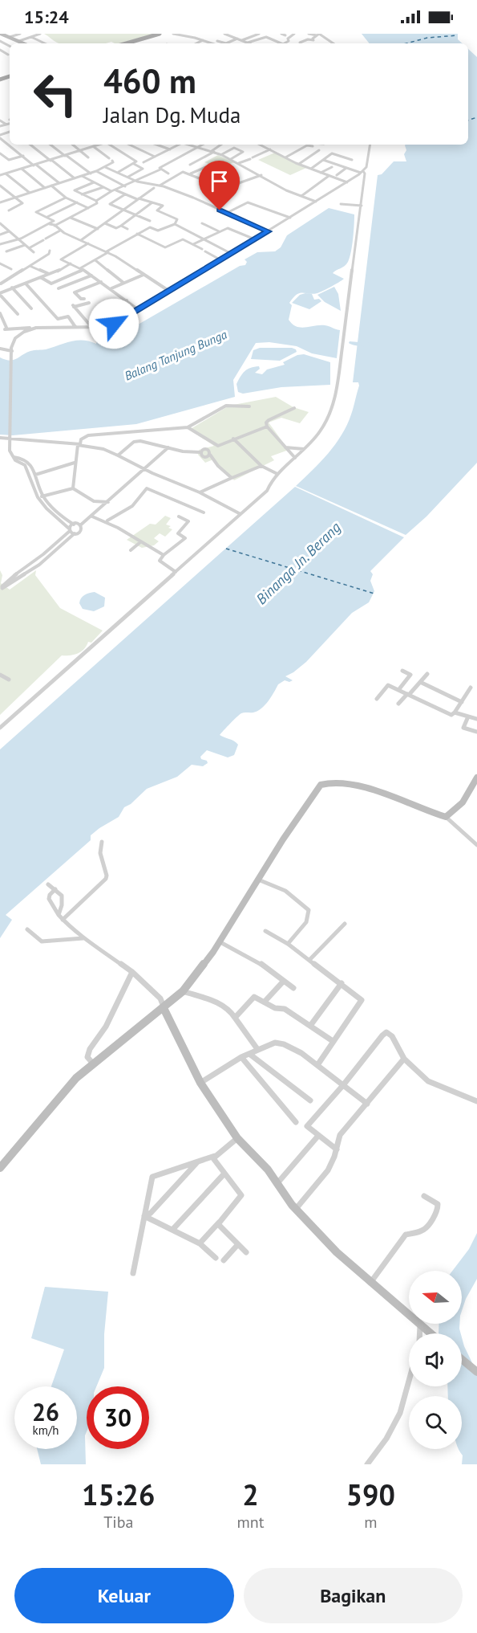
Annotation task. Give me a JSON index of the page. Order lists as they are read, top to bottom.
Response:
{
  "water": ["Balang Tanjung Bunga", "Binanga Jn. Berang"],
  "north": "left",
  "page": {
    "status": "15:24",
    "turn": ["460 m", "Jalan Dg. Muda"],
    "speed": "26 km/h",
    "limit": "30",
    "eta": [
      "15:26",
      "Tiba",
      "2",
      "mnt",
      "590",
      "m"
    ],
    "buttons": ["Keluar", "Bagikan"]
  }
}
